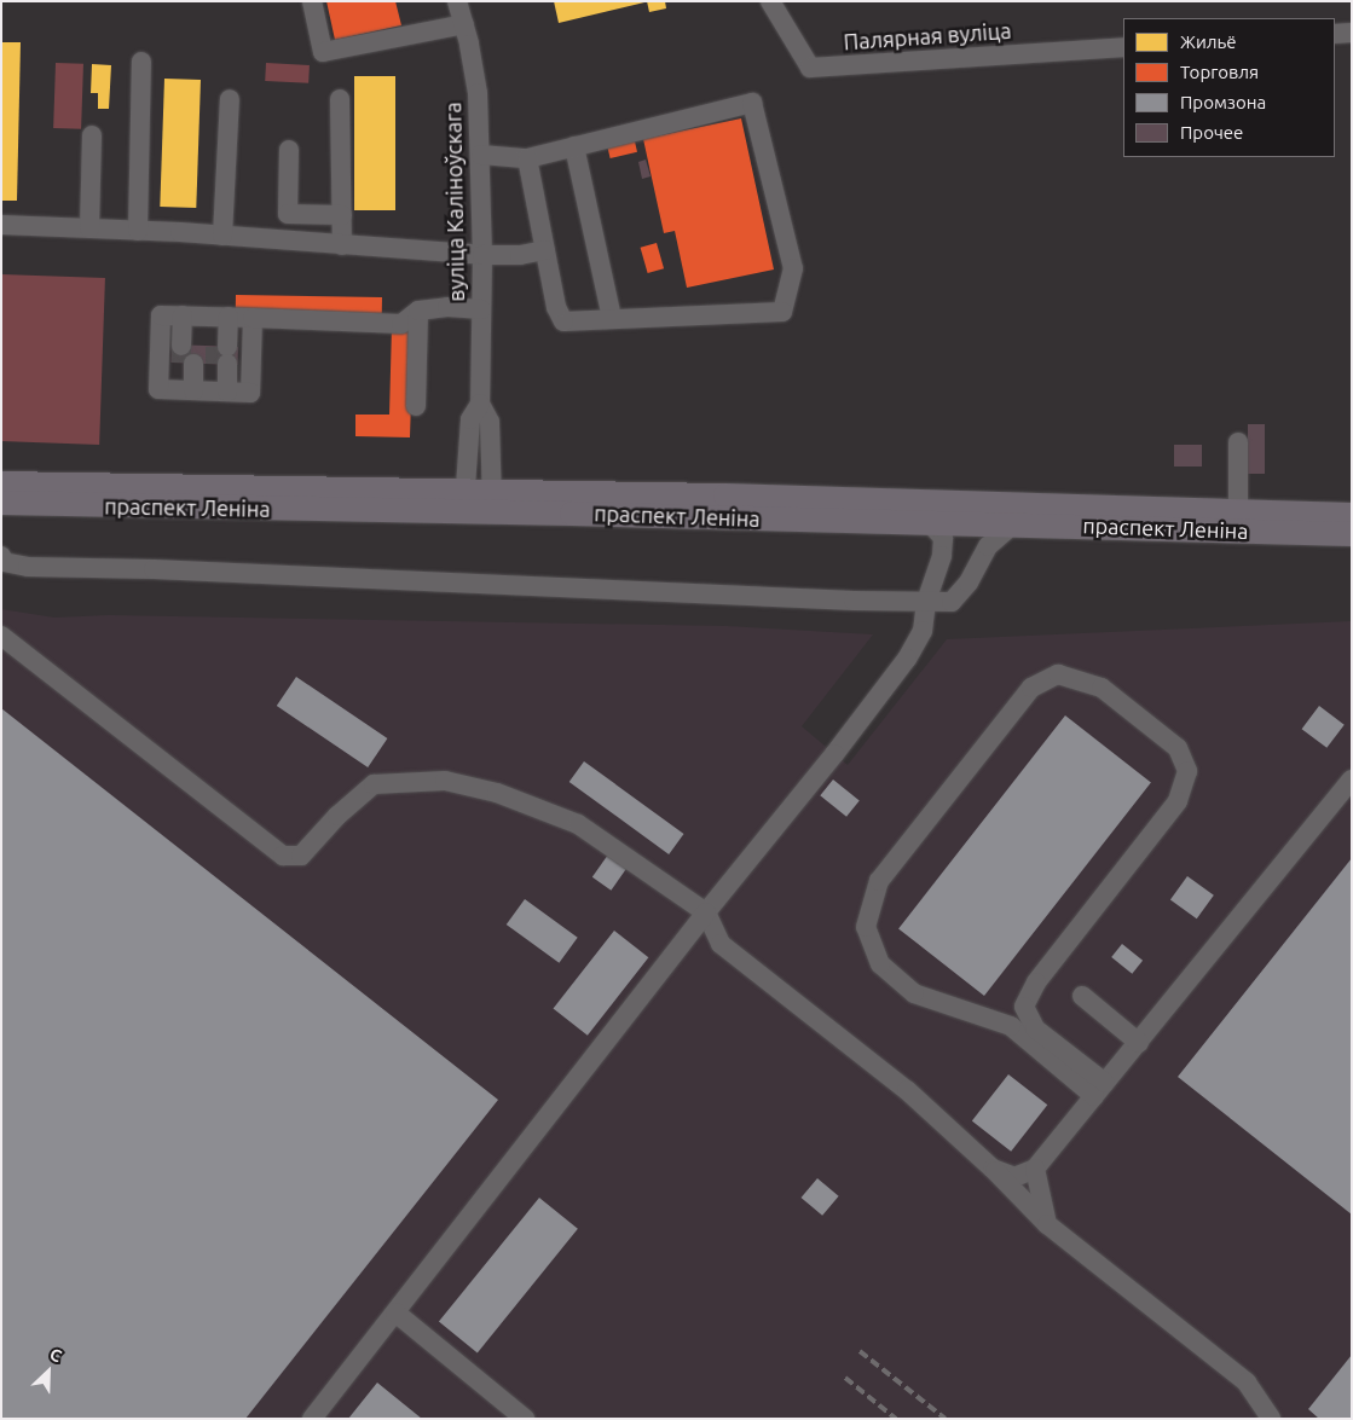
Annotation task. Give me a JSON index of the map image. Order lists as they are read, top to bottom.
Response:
{
  "streets": {
    "main road": ["праспект Леніна"],
    "street": ["Палярная вуліца", "вуліца Каліноўскага"]
  },
  "crossings": [
    ["вуліца Каліноўскага", "праспект Леніна"]
  ],
  "legend": [
    "Жильё",
    "Торговля",
    "Промзона",
    "Прочее"
  ],
  "north": "top right"
}
